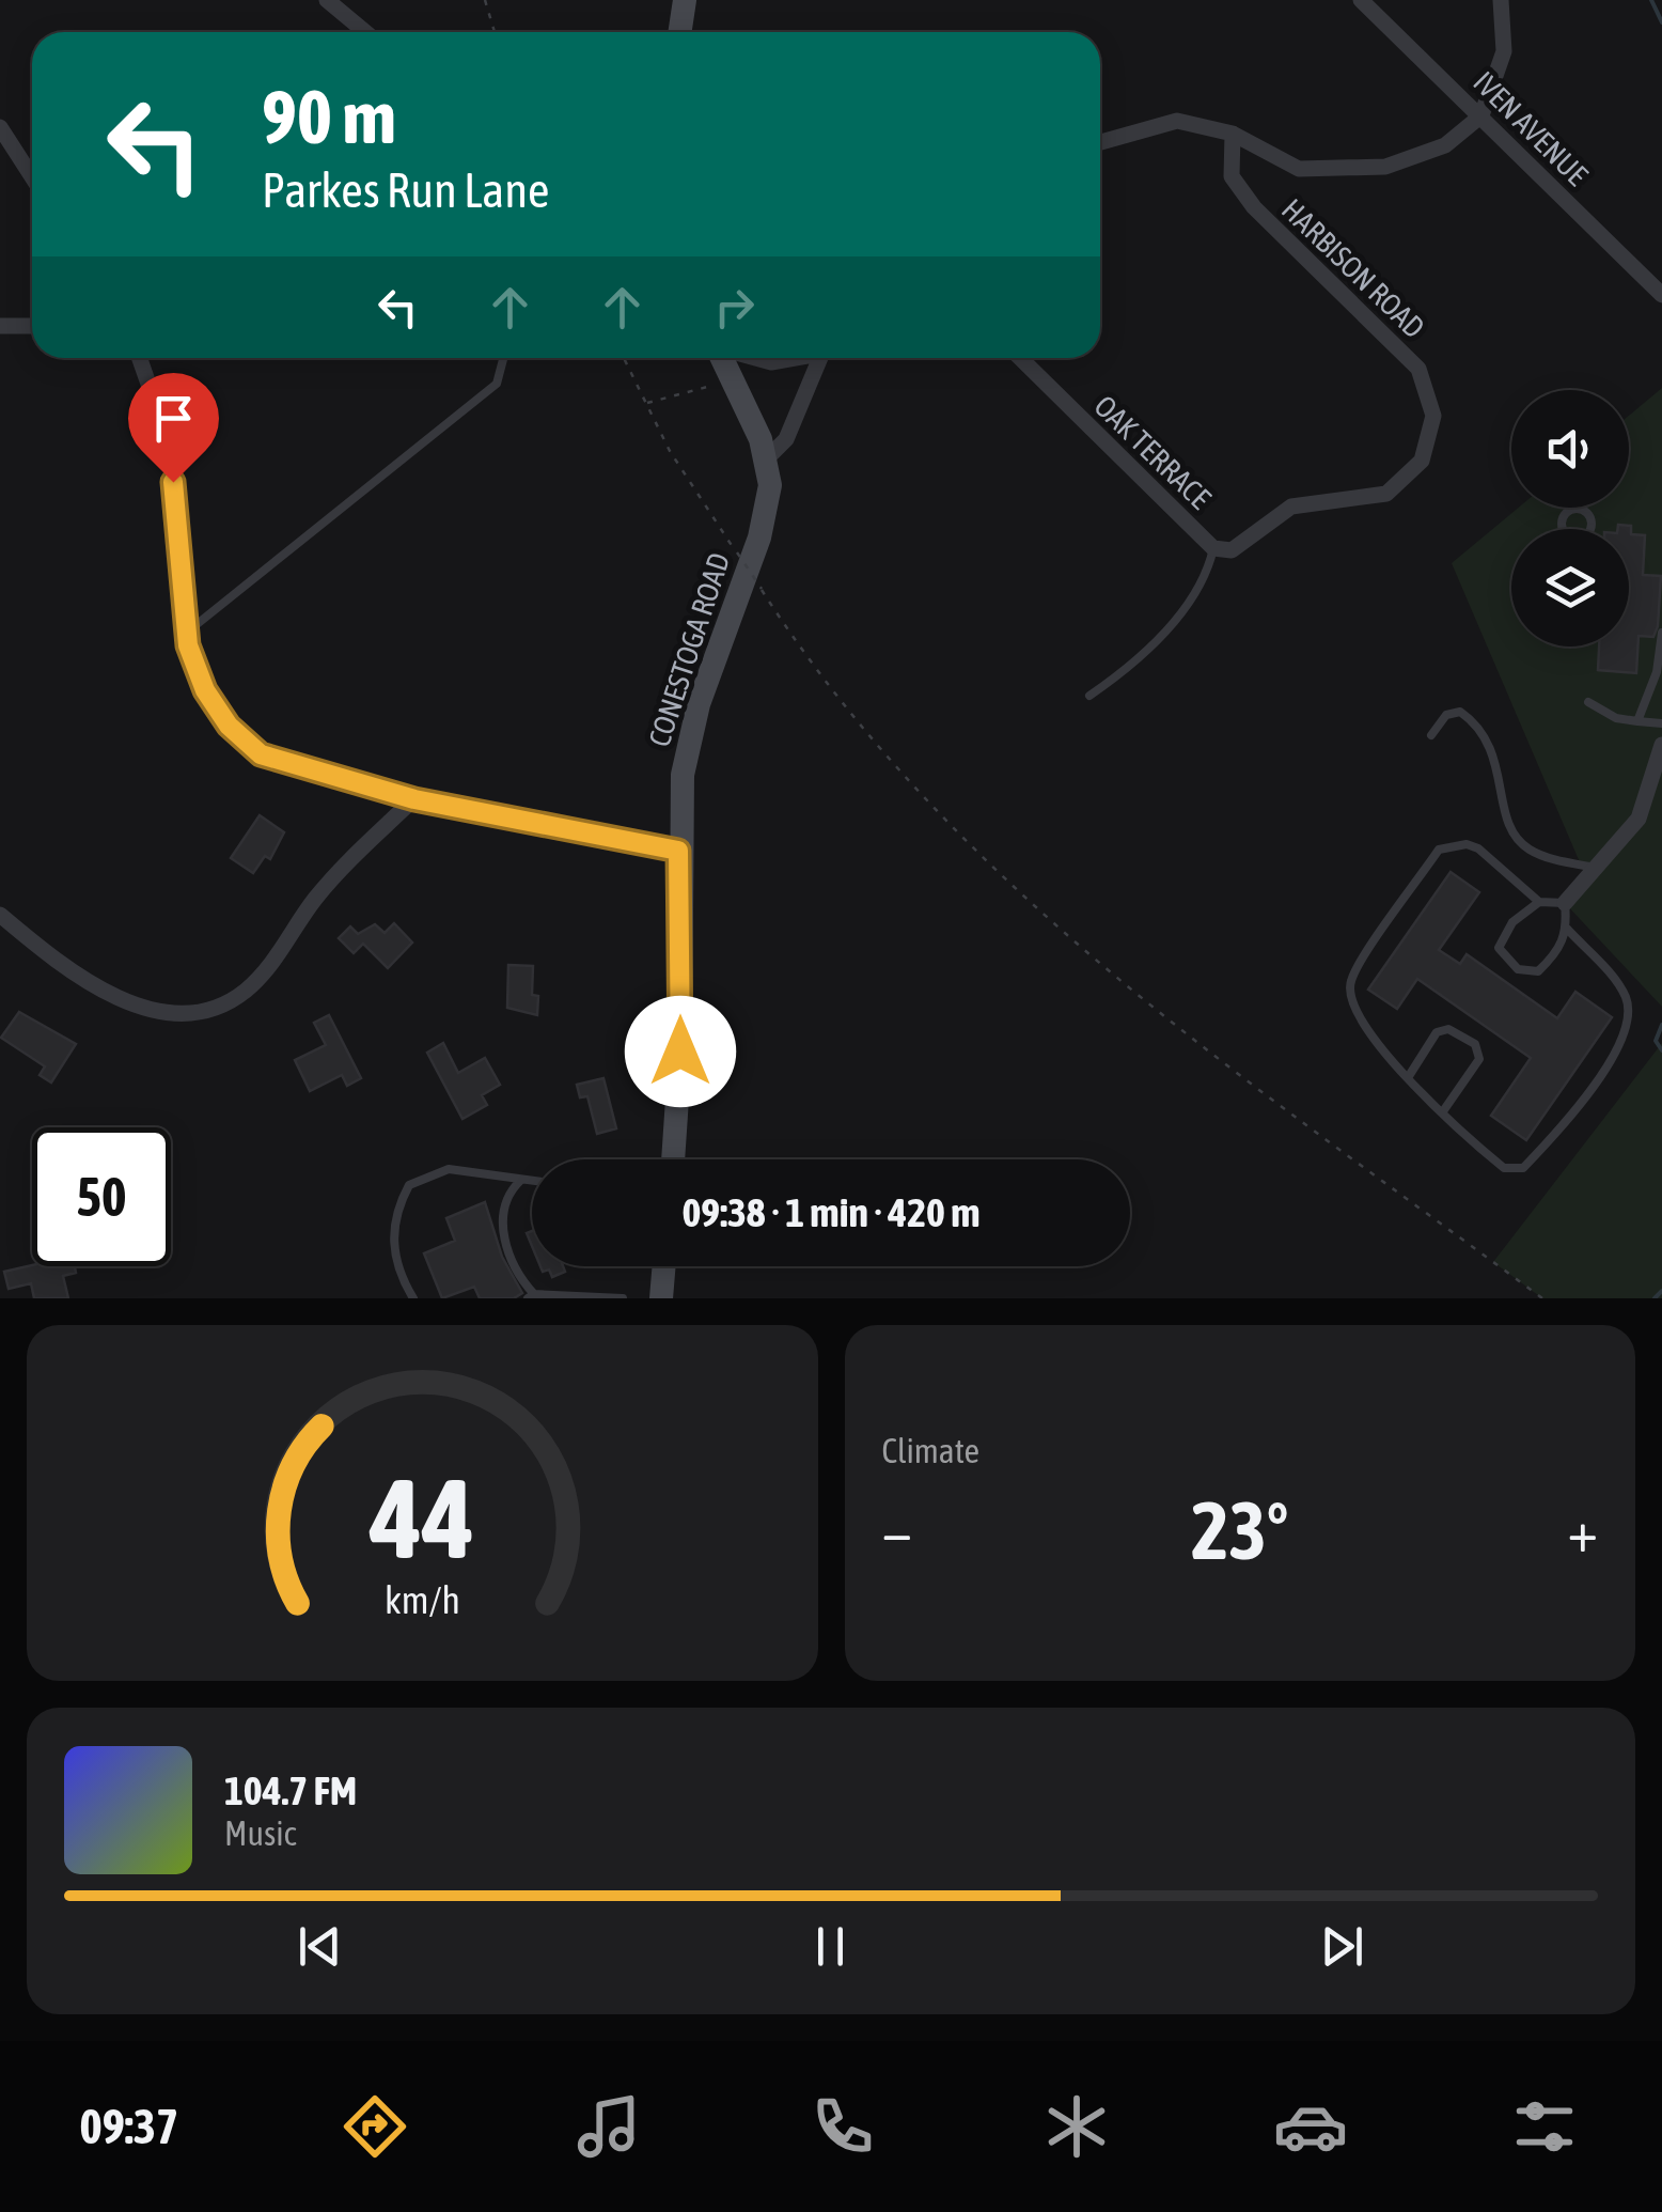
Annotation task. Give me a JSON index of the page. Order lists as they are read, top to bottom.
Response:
{
  "streets": {
    "main road": ["CONESTOGA ROAD"],
    "street": ["IVEN AVENUE", "HARBISON ROAD", "OAK TERRACE"]
  },
  "crossings": [
    ["HARBISON ROAD", "OAK TERRACE"]
  ],
  "page": {
    "turn": ["90 m", "Parkes Run Lane"],
    "limit": "50",
    "trip": "09:38 · 1 min · 420 m",
    "tile": "Climate",
    "heat": ["−", "23°", "+"],
    "song": ["104.7 FM", "Music"],
    "tabs": "09:37",
    "gauge": ["44", "km/h"]
  }
}
